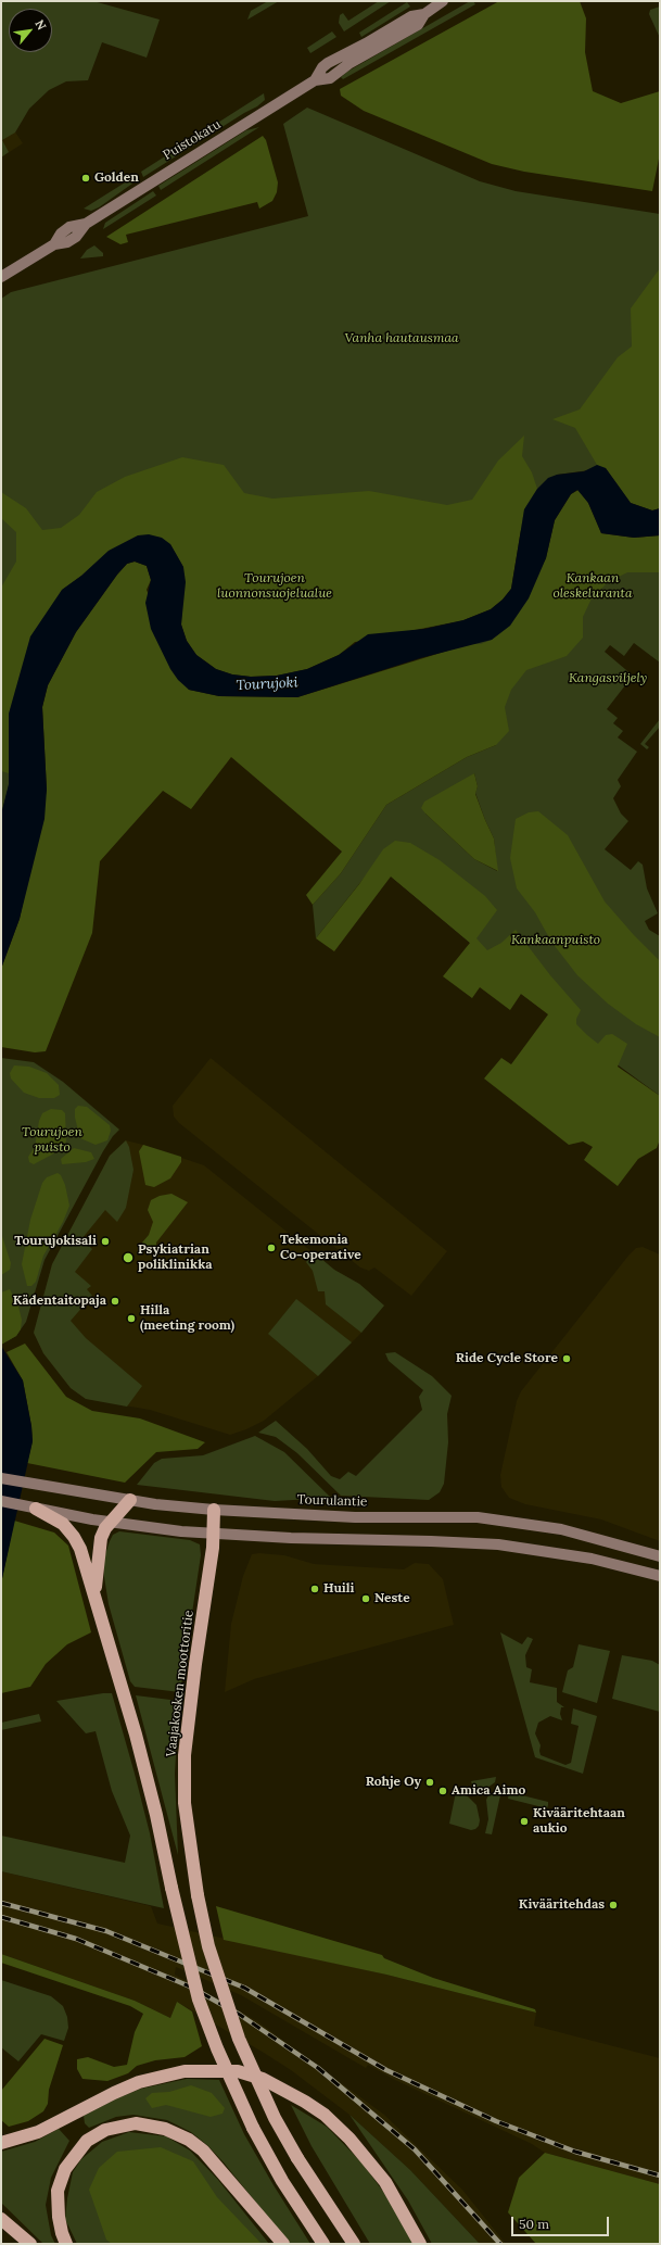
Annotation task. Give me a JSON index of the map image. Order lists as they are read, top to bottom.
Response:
{
  "streets": {
    "highway": ["Vaajakosken moottoritie"],
    "main road": ["Puistokatu", "Tourulantie"]
  },
  "crossings": [
    ["Tourulantie", "Vaajakosken moottoritie"]
  ],
  "water": ["Tourujoki"],
  "parks": [
    "Vanha hautausmaa",
    "Tourujoen luonnonsuojelualue",
    "Kankaan oleskeluranta",
    "Kangasviljely",
    "Kankaanpuisto",
    "Tourujoen puisto"
  ],
  "places": [
    "Golden",
    "Tourujokisali",
    "Tekemonia Co-operative",
    "Psykiatrian poliklinikka",
    "Kädentaitopaja",
    "Hilla (meeting room)",
    "Ride Cycle Store",
    "Huili",
    "Neste",
    "Rohje Oy",
    "Amica Aimo",
    "Kivääritehtaan aukio",
    "Kivääritehdas"
  ],
  "scale_bar": "50 m",
  "north": "top right"
}
